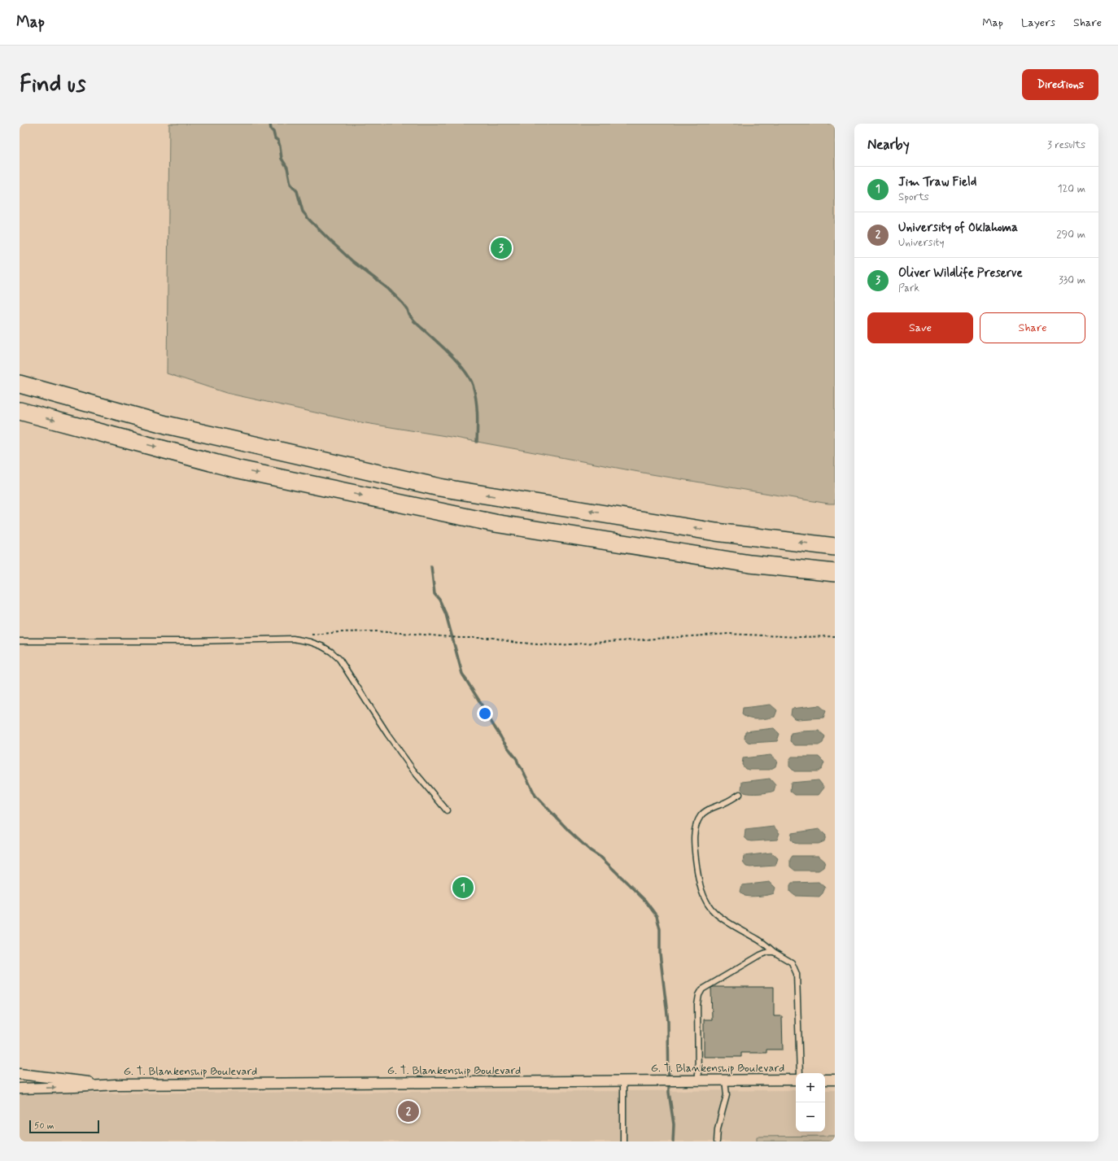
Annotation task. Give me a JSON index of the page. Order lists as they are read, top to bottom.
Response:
{
  "streets": {
    "street": ["G. T. Blankenship Boulevard"]
  },
  "scale_bar": "50 m",
  "page": {
    "header": "Map",
    "nav": ["Map", "Layers", "Share"],
    "buttons": [
      "Directions",
      ["Save", "Share"]
    ],
    "title": "Find us",
    "heading": ["Nearby", "3 results"],
    "list": [
      {
        "mark": "1",
        "name": "Jim Traw Field",
        "note": "Sports",
        "value": "120 m"
      },
      {
        "mark": "2",
        "name": "University of Oklahoma",
        "note": "University",
        "value": "290 m"
      },
      {
        "mark": "3",
        "name": "Oliver Wildlife Preserve",
        "note": "Park",
        "value": "330 m"
      }
    ],
    "pins": ["3", "1", "2"],
    "map_buttons": ["+", "−"],
    "scale": "50 m"
  }
}
